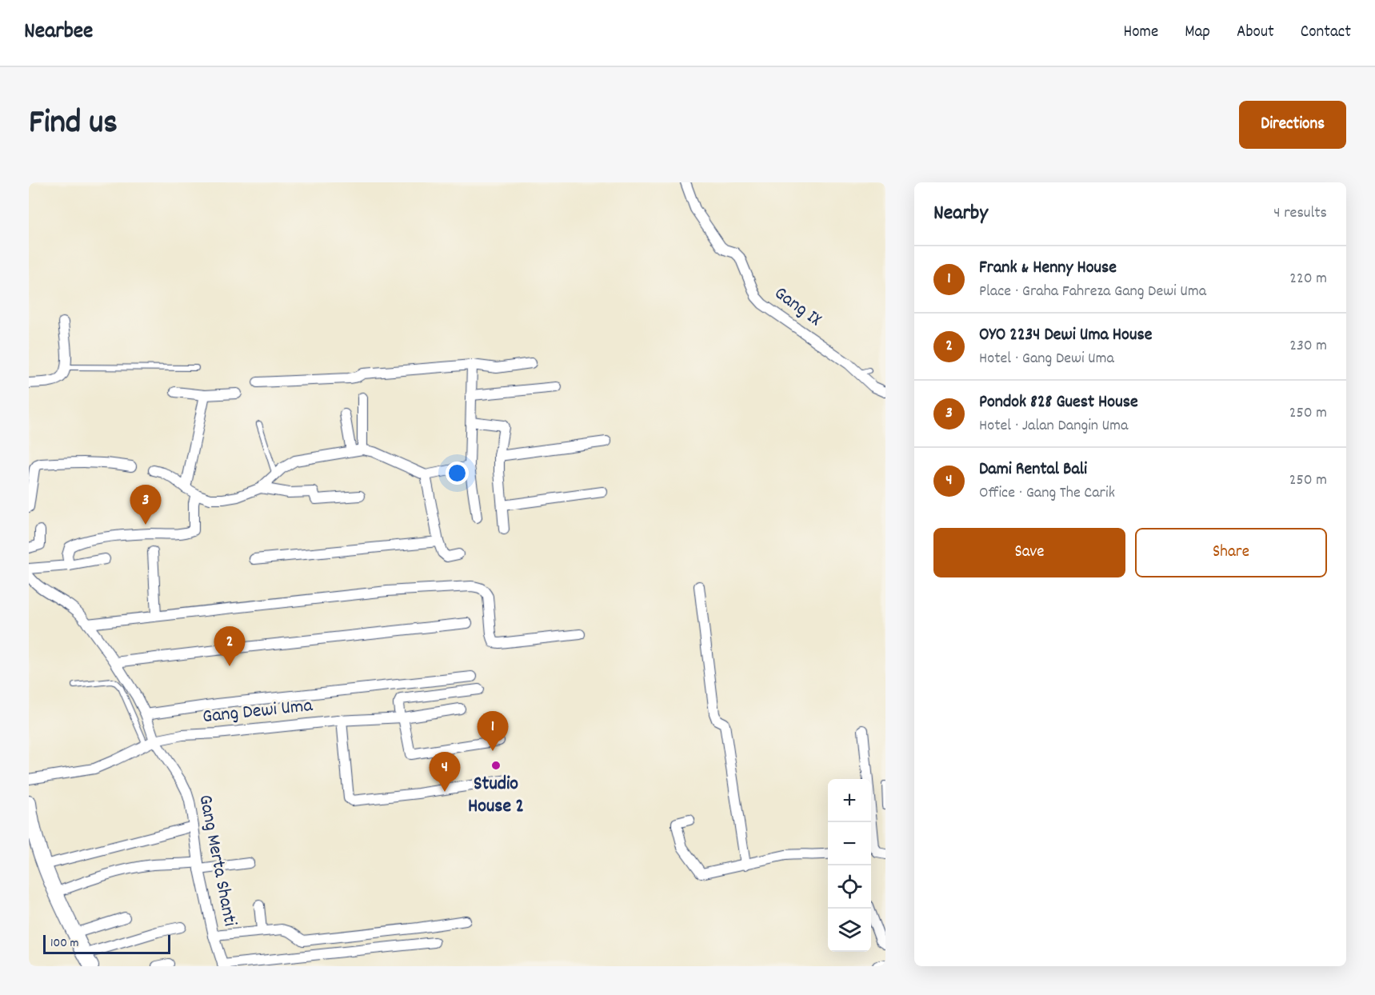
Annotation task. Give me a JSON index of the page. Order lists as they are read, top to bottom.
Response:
{
  "streets": {
    "street": ["Gang IX", "Gang Dewi Uma", "Gang Merta Shanti"]
  },
  "crossings": [
    ["Gang Dewi Uma", "Gang Merta Shanti"]
  ],
  "places": ["Studio House 2"],
  "scale_bar": "100 m",
  "page": {
    "header": "Nearbee",
    "nav": [
      "Home",
      "Map",
      "About",
      "Contact"
    ],
    "title": "Find us",
    "buttons": [
      "Directions",
      ["Save", "Share"]
    ],
    "heading": ["Nearby", "4 results"],
    "list": [
      {
        "mark": "1",
        "name": "Frank & Henny House",
        "note": "Place · Graha Fahreza Gang Dewi Uma",
        "value": "220 m"
      },
      {
        "mark": "2",
        "name": "OYO 2234 Dewi Uma House",
        "note": "Hotel · Gang Dewi Uma",
        "value": "230 m"
      },
      {
        "mark": "3",
        "name": "Pondok 828 Guest House",
        "note": "Hotel · Jalan Dangin Uma",
        "value": "250 m"
      },
      {
        "mark": "4",
        "name": "Dami Rental Bali",
        "note": "Office · Gang The Carik",
        "value": "250 m"
      }
    ],
    "pins": [
      "3",
      "2",
      "1",
      "4"
    ],
    "map_buttons": ["+", "−"],
    "scale": "100 m"
  }
}
